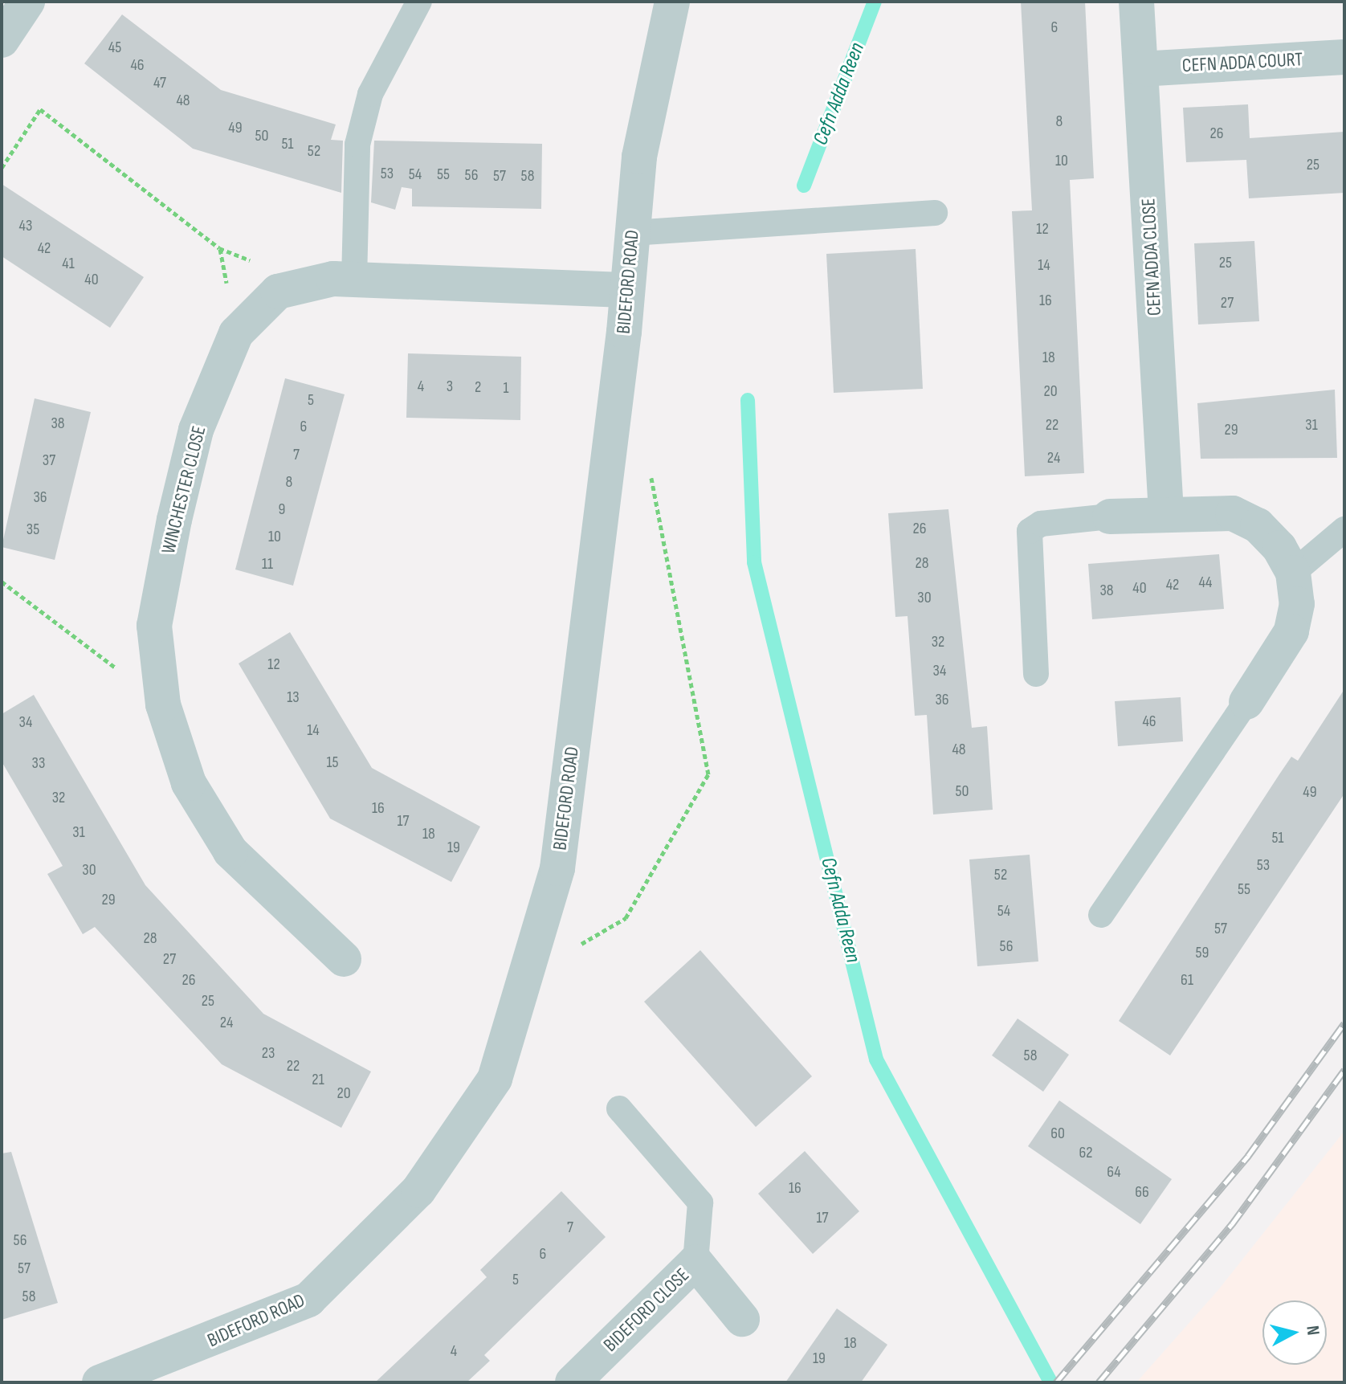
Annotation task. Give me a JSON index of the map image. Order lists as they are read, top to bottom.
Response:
{
  "streets": {
    "street": [
      "CEFN ADDA COURT",
      "CEFN ADDA CLOSE",
      "BIDEFORD ROAD",
      "WINCHESTER CLOSE",
      "BIDEFORD CLOSE"
    ]
  },
  "crossings": [
    ["CEFN ADDA COURT", "CEFN ADDA CLOSE"],
    ["BIDEFORD ROAD", "WINCHESTER CLOSE"]
  ],
  "water": ["Cefn Adda Reen"],
  "house_numbers": [
    "6",
    "45",
    "46",
    "47",
    "48",
    "8",
    "49",
    "26",
    "50",
    "51",
    "52",
    "10",
    "25",
    "53",
    "54",
    "55",
    "56",
    "57",
    "58",
    "43",
    "12",
    "42",
    "25",
    "41",
    "14",
    "40",
    "16",
    "27",
    "18",
    "4",
    "3",
    "2",
    "1",
    "20",
    "5",
    "38",
    "22",
    "31",
    "6",
    "29",
    "7",
    "24",
    "37",
    "8",
    "36",
    "9",
    "26",
    "35",
    "10",
    "28",
    "11",
    "44",
    "42",
    "40",
    "38",
    "30",
    "32",
    "12",
    "34",
    "13",
    "36",
    "46",
    "34",
    "14",
    "48",
    "15",
    "33",
    "50",
    "49",
    "32",
    "16",
    "17",
    "31",
    "18",
    "51",
    "19",
    "53",
    "30",
    "52",
    "55",
    "29",
    "54",
    "57",
    "28",
    "56",
    "59",
    "27",
    "26",
    "61",
    "25",
    "24",
    "23",
    "58",
    "22",
    "21",
    "20",
    "60",
    "62",
    "64",
    "16",
    "66",
    "17",
    "7",
    "56",
    "6",
    "57",
    "5",
    "58",
    "18",
    "4",
    "19"
  ],
  "north": "right"
}
